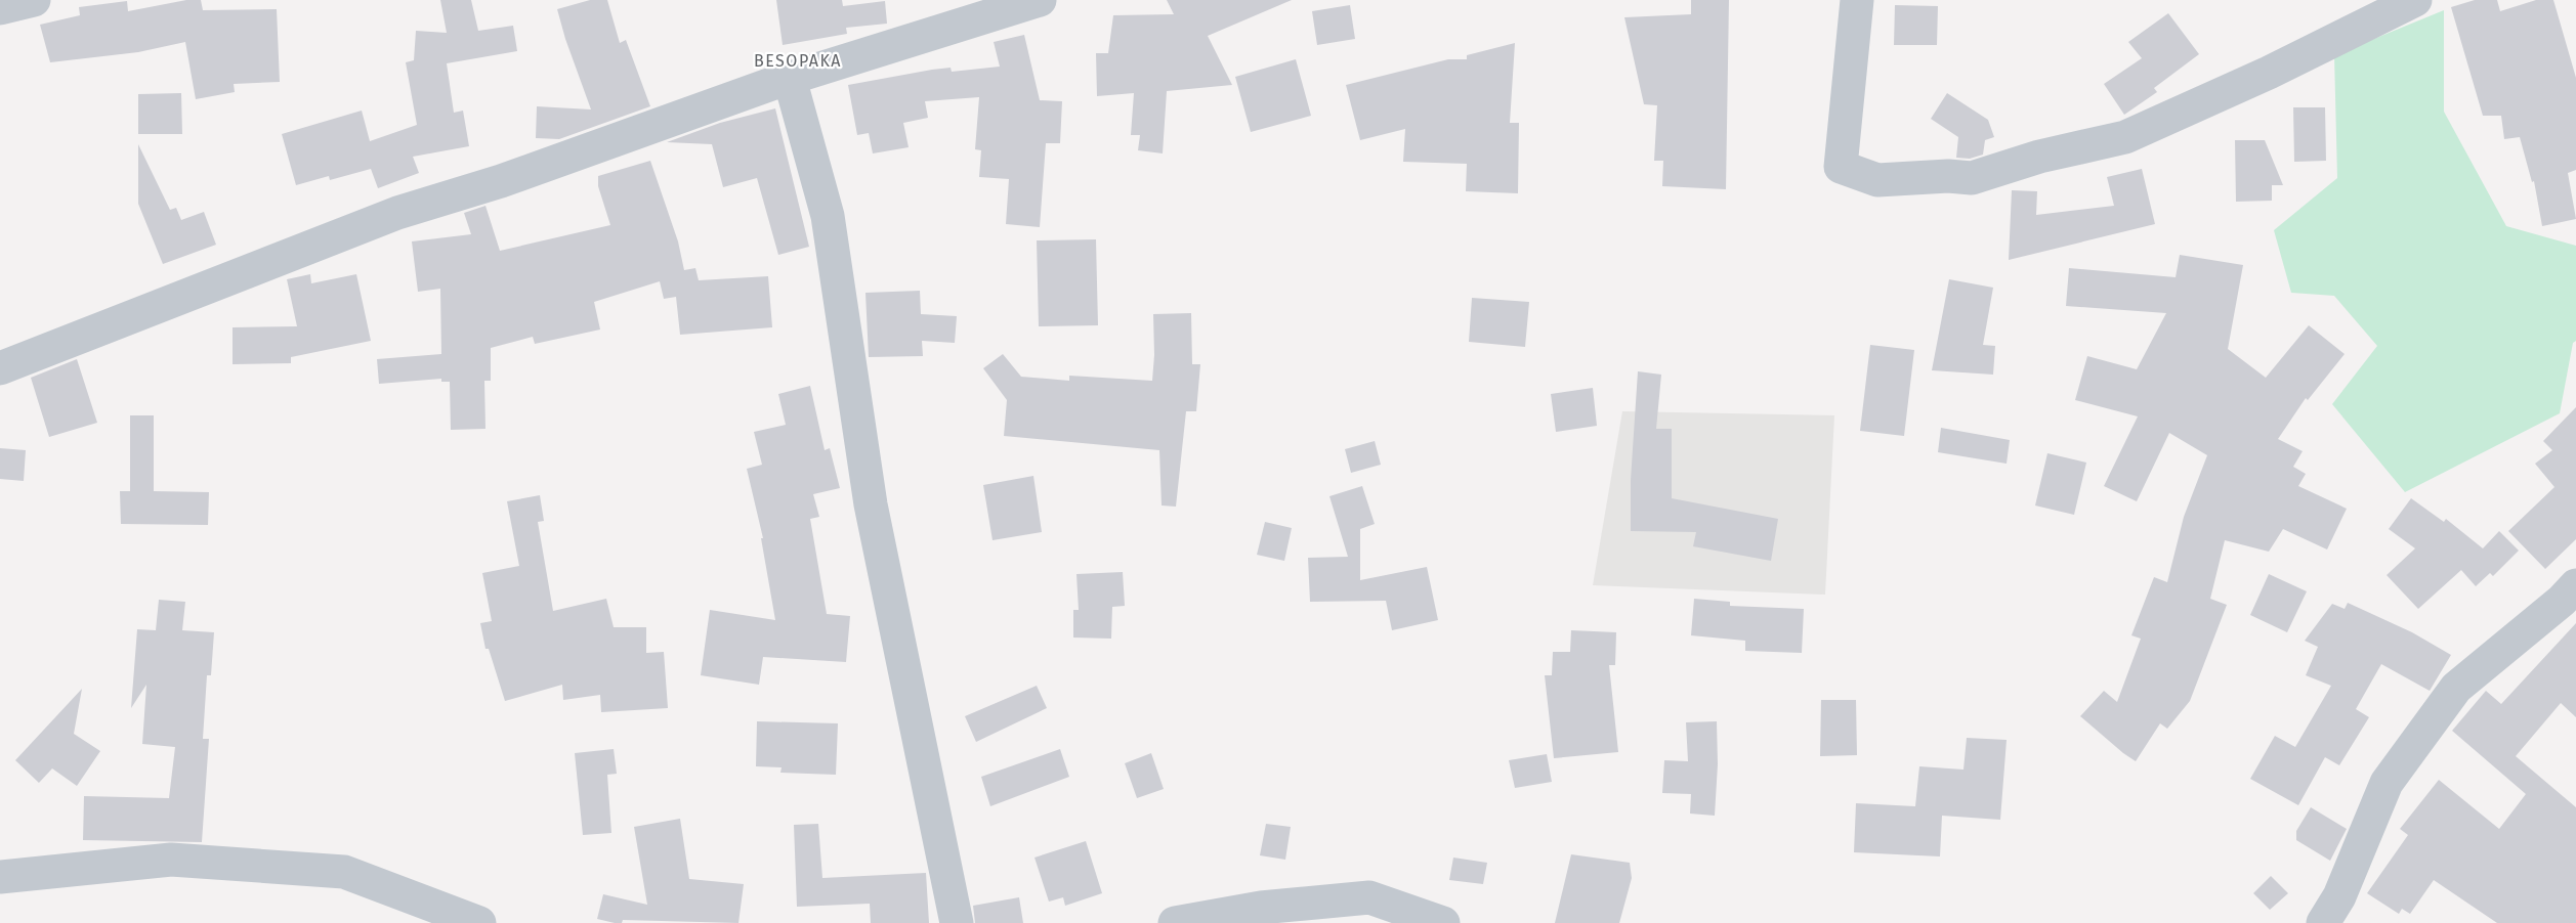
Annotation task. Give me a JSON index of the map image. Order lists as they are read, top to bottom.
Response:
{
  "districts": ["BESOPAKA"]
}
